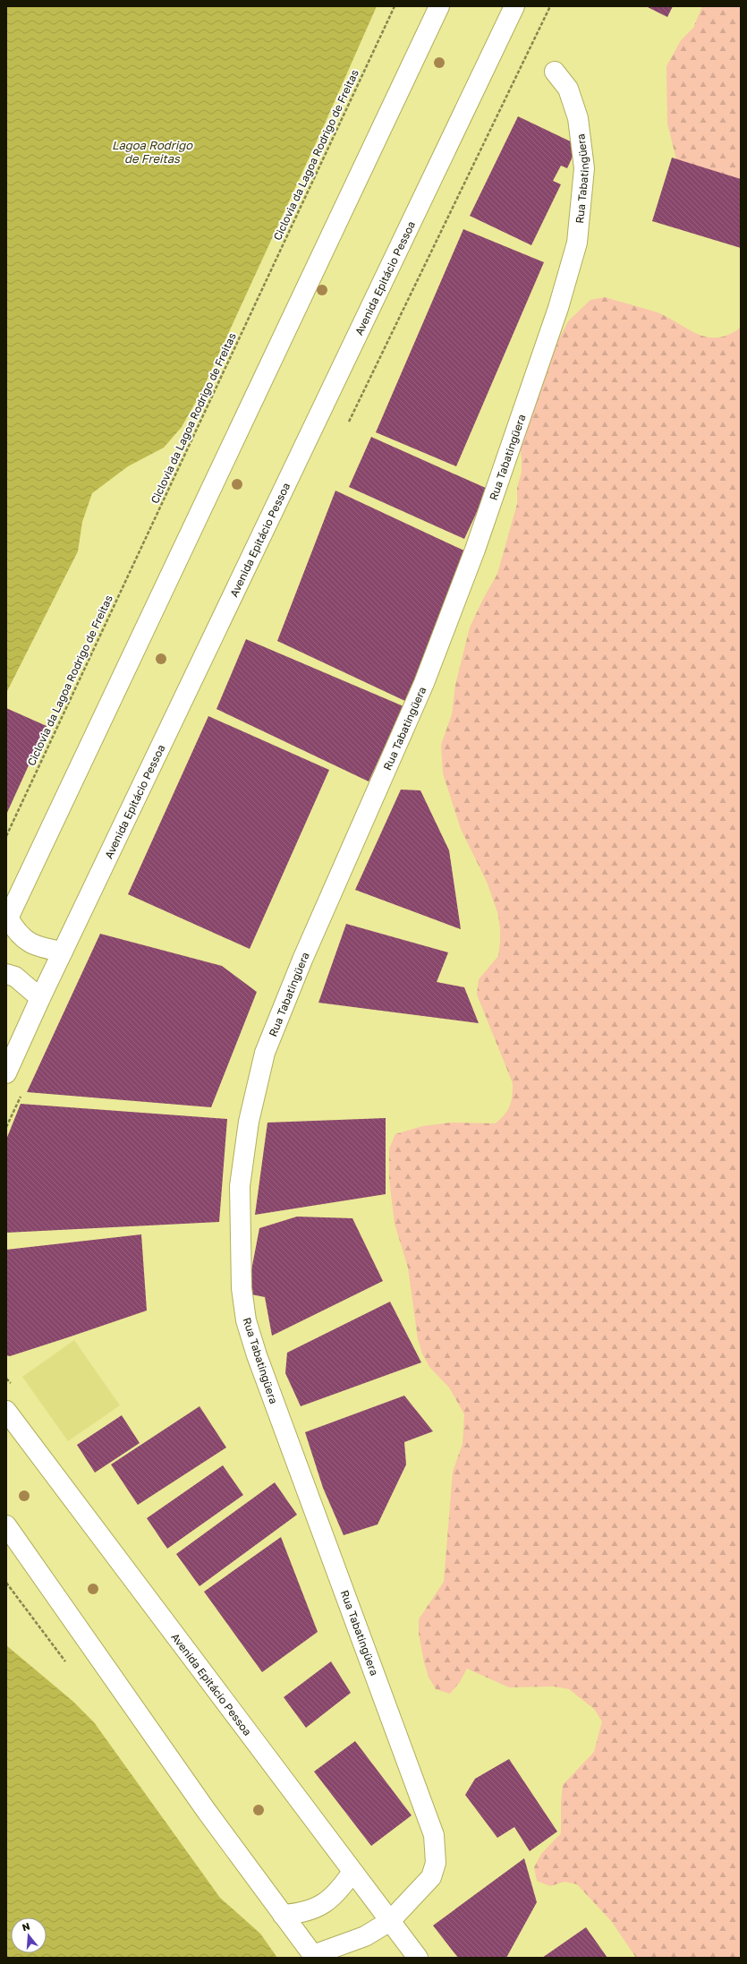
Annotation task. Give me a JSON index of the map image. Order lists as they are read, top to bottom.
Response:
{
  "streets": {
    "main road": ["Rua Tabatingüera", "Avenida Epitácio Pessoa"],
    "path": ["Ciclovia da Lagoa Rodrigo de Freitas"]
  },
  "crossings": [
    ["Rua Tabatingüera", "Avenida Epitácio Pessoa"]
  ],
  "water": ["Lagoa Rodrigo de Freitas"],
  "north": "top"
}
